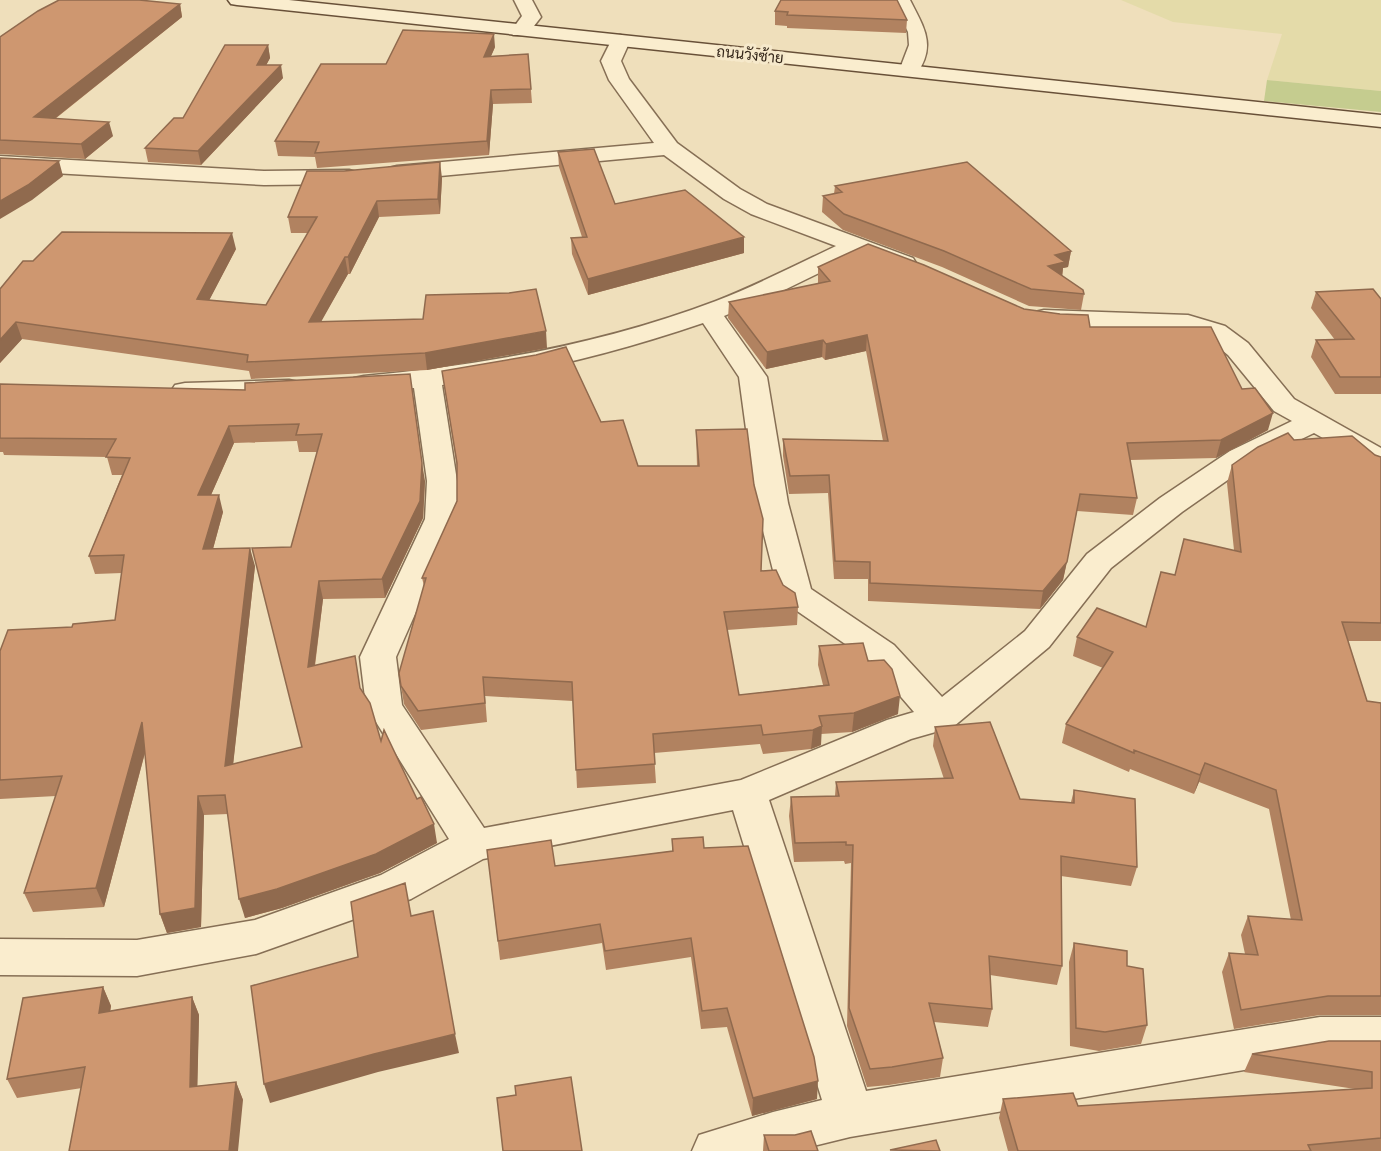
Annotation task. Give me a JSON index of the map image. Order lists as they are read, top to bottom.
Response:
{
  "streets": {
    "street": ["ถนนวังซ้าย"]
  }
}
